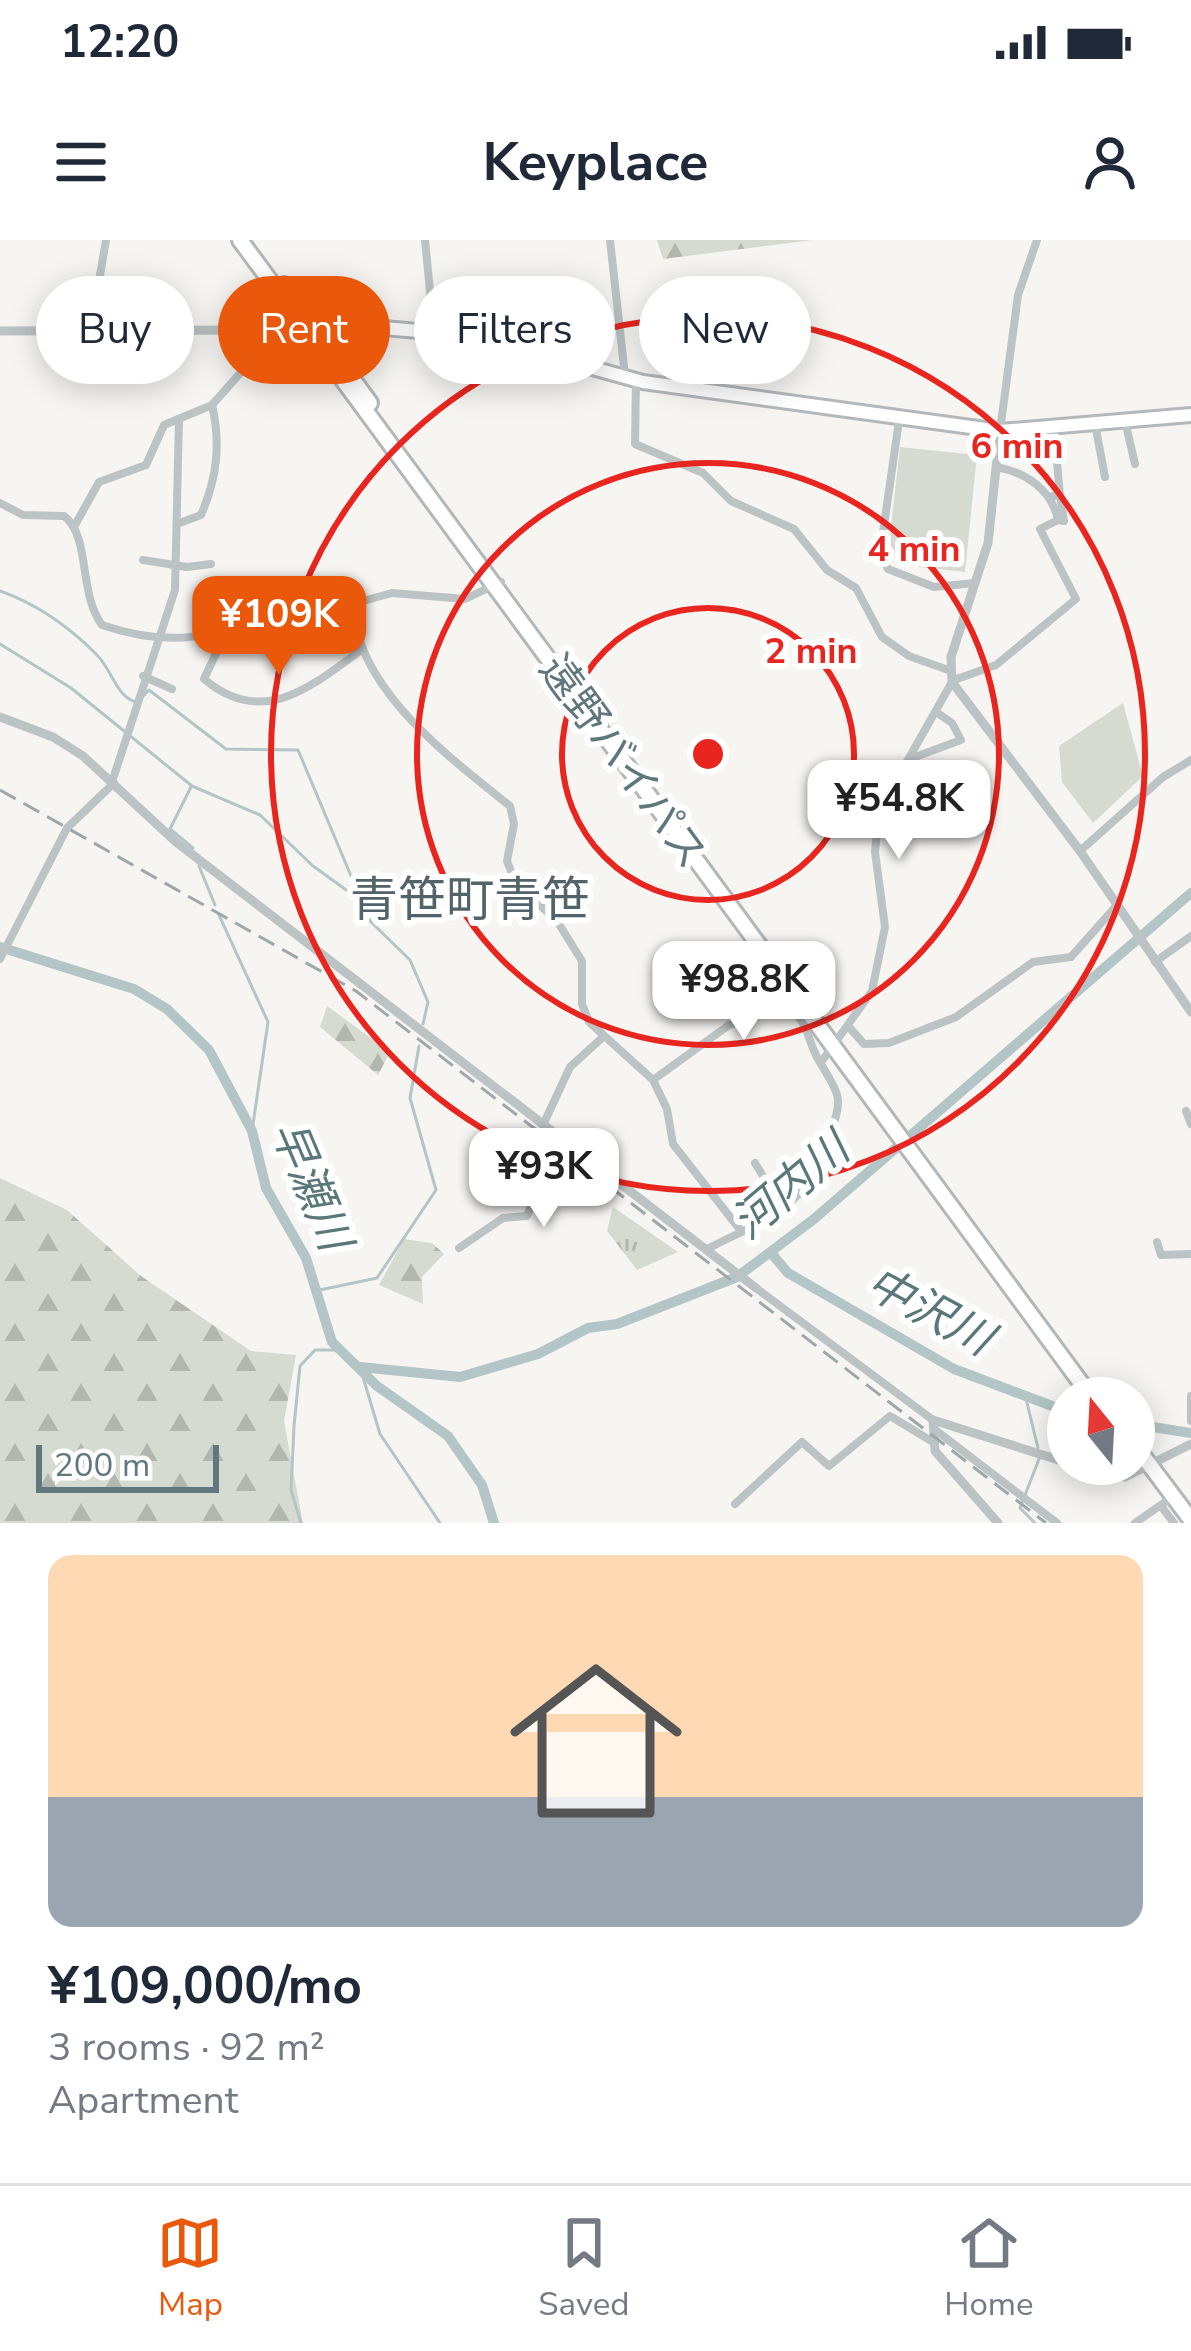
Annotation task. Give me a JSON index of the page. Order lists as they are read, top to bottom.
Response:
{
  "streets": {
    "highway": ["遠野バイパス"]
  },
  "districts": ["青笹町青笹"],
  "water": ["早瀬川", "河内川", "中沢川"],
  "scale_bar": "200 m",
  "north": "top",
  "page": {
    "status": "12:20",
    "header": "Keyplace",
    "chip": [
      "Buy",
      "Rent",
      "Filters",
      "New"
    ],
    "price": [
      "¥109K",
      "¥54.8K",
      "¥98.8K",
      "¥93K"
    ],
    "scale": "200 m",
    "list": [
      {
        "name": "¥109,000/mo",
        "note": "3 rooms · 92 m² · Apartment"
      }
    ],
    "tabs": ["Map", "Saved", "Home"]
  },
  "rings": ["6 min", "4 min", "2 min"]
}
